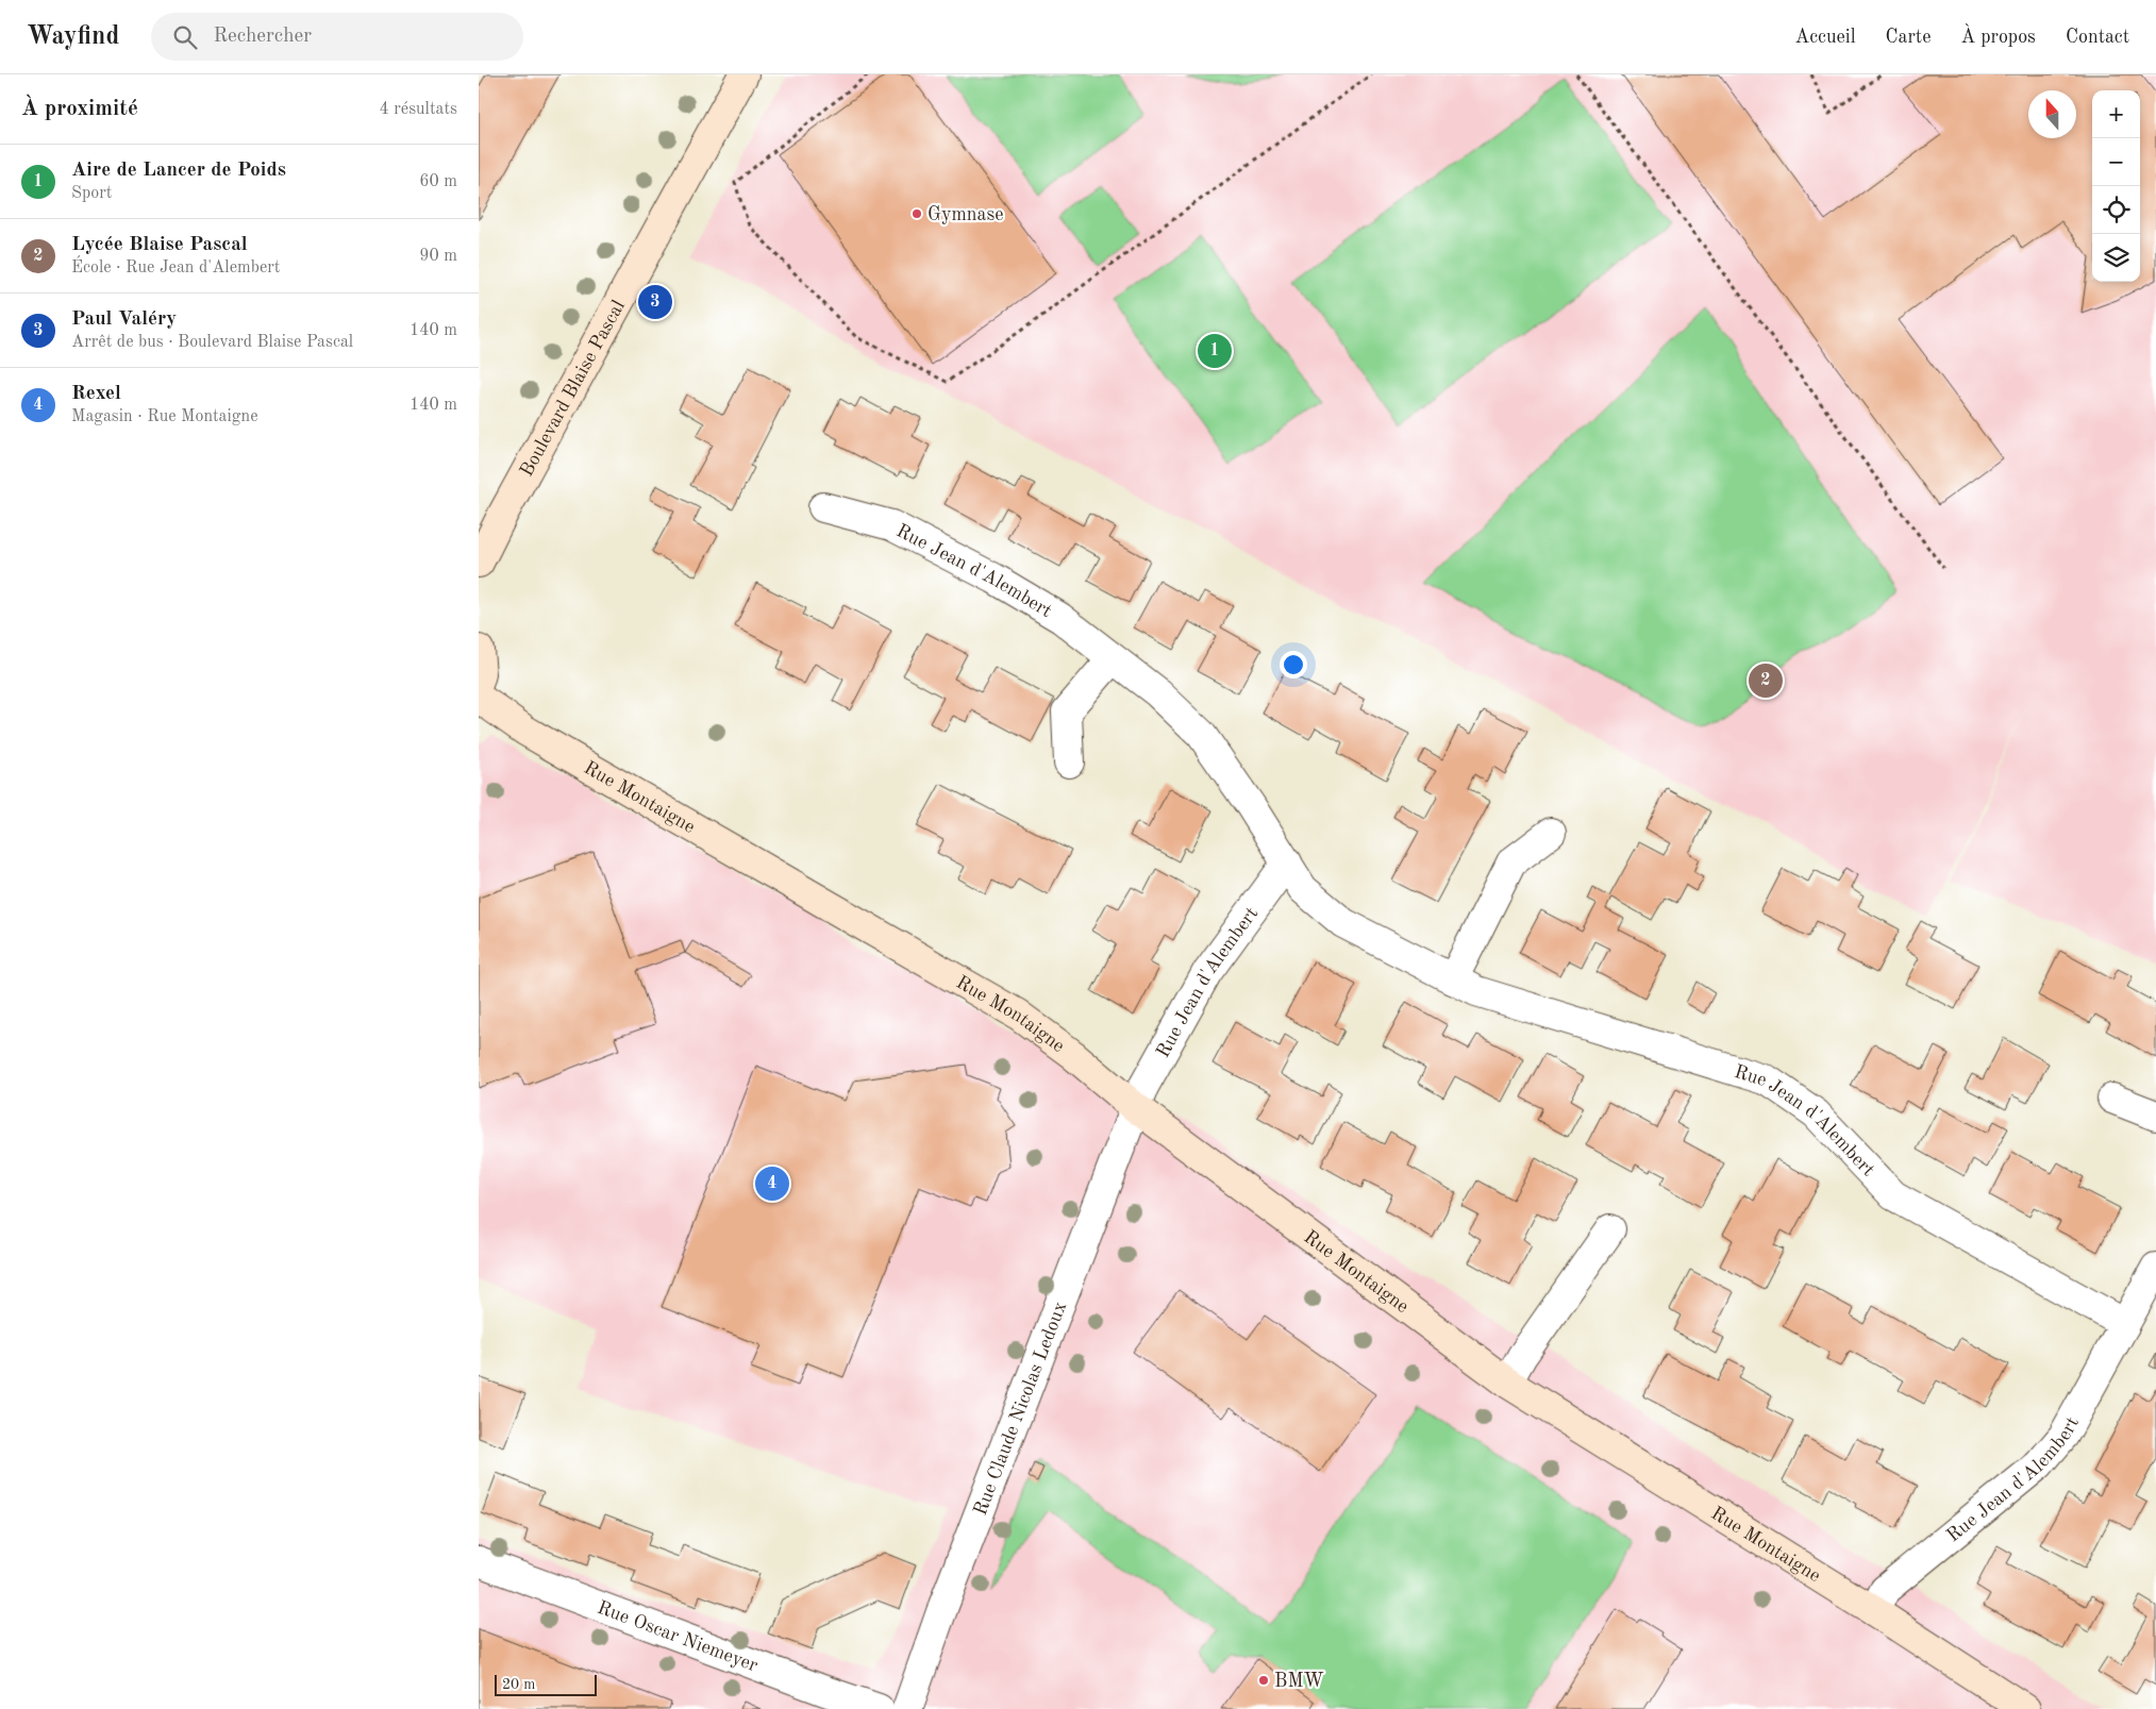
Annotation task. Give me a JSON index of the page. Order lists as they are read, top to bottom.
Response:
{
  "streets": {
    "street": [
      "Boulevard Blaise Pascal",
      "Rue Jean d'Alembert",
      "Rue Montaigne",
      "Rue Claude Nicolas Ledoux",
      "Rue Oscar Niemeyer"
    ]
  },
  "crossings": [
    ["Rue Jean d'Alembert", "Rue Montaigne"],
    ["Rue Jean d'Alembert", "Rue Claude Nicolas Ledoux"],
    ["Rue Montaigne", "Rue Claude Nicolas Ledoux"]
  ],
  "places": ["Gymnase", "BMW"],
  "scale_bar": "20 m",
  "north": "top",
  "page": {
    "header": "Wayfind",
    "search": "Rechercher",
    "nav": [
      "Accueil",
      "Carte",
      "À propos",
      "Contact"
    ],
    "heading": ["À proximité", "4 résultats"],
    "map_buttons": ["+", "−"],
    "list": [
      {
        "mark": "1",
        "name": "Aire de Lancer de Poids",
        "note": "Sport",
        "value": "60 m"
      },
      {
        "mark": "2",
        "name": "Lycée Blaise Pascal",
        "note": "École · Rue Jean d'Alembert",
        "value": "90 m"
      },
      {
        "mark": "3",
        "name": "Paul Valéry",
        "note": "Arrêt de bus · Boulevard Blaise Pascal",
        "value": "140 m"
      },
      {
        "mark": "4",
        "name": "Rexel",
        "note": "Magasin · Rue Montaigne",
        "value": "140 m"
      }
    ],
    "pins": [
      "3",
      "1",
      "2",
      "4"
    ],
    "scale": "20 m"
  }
}
